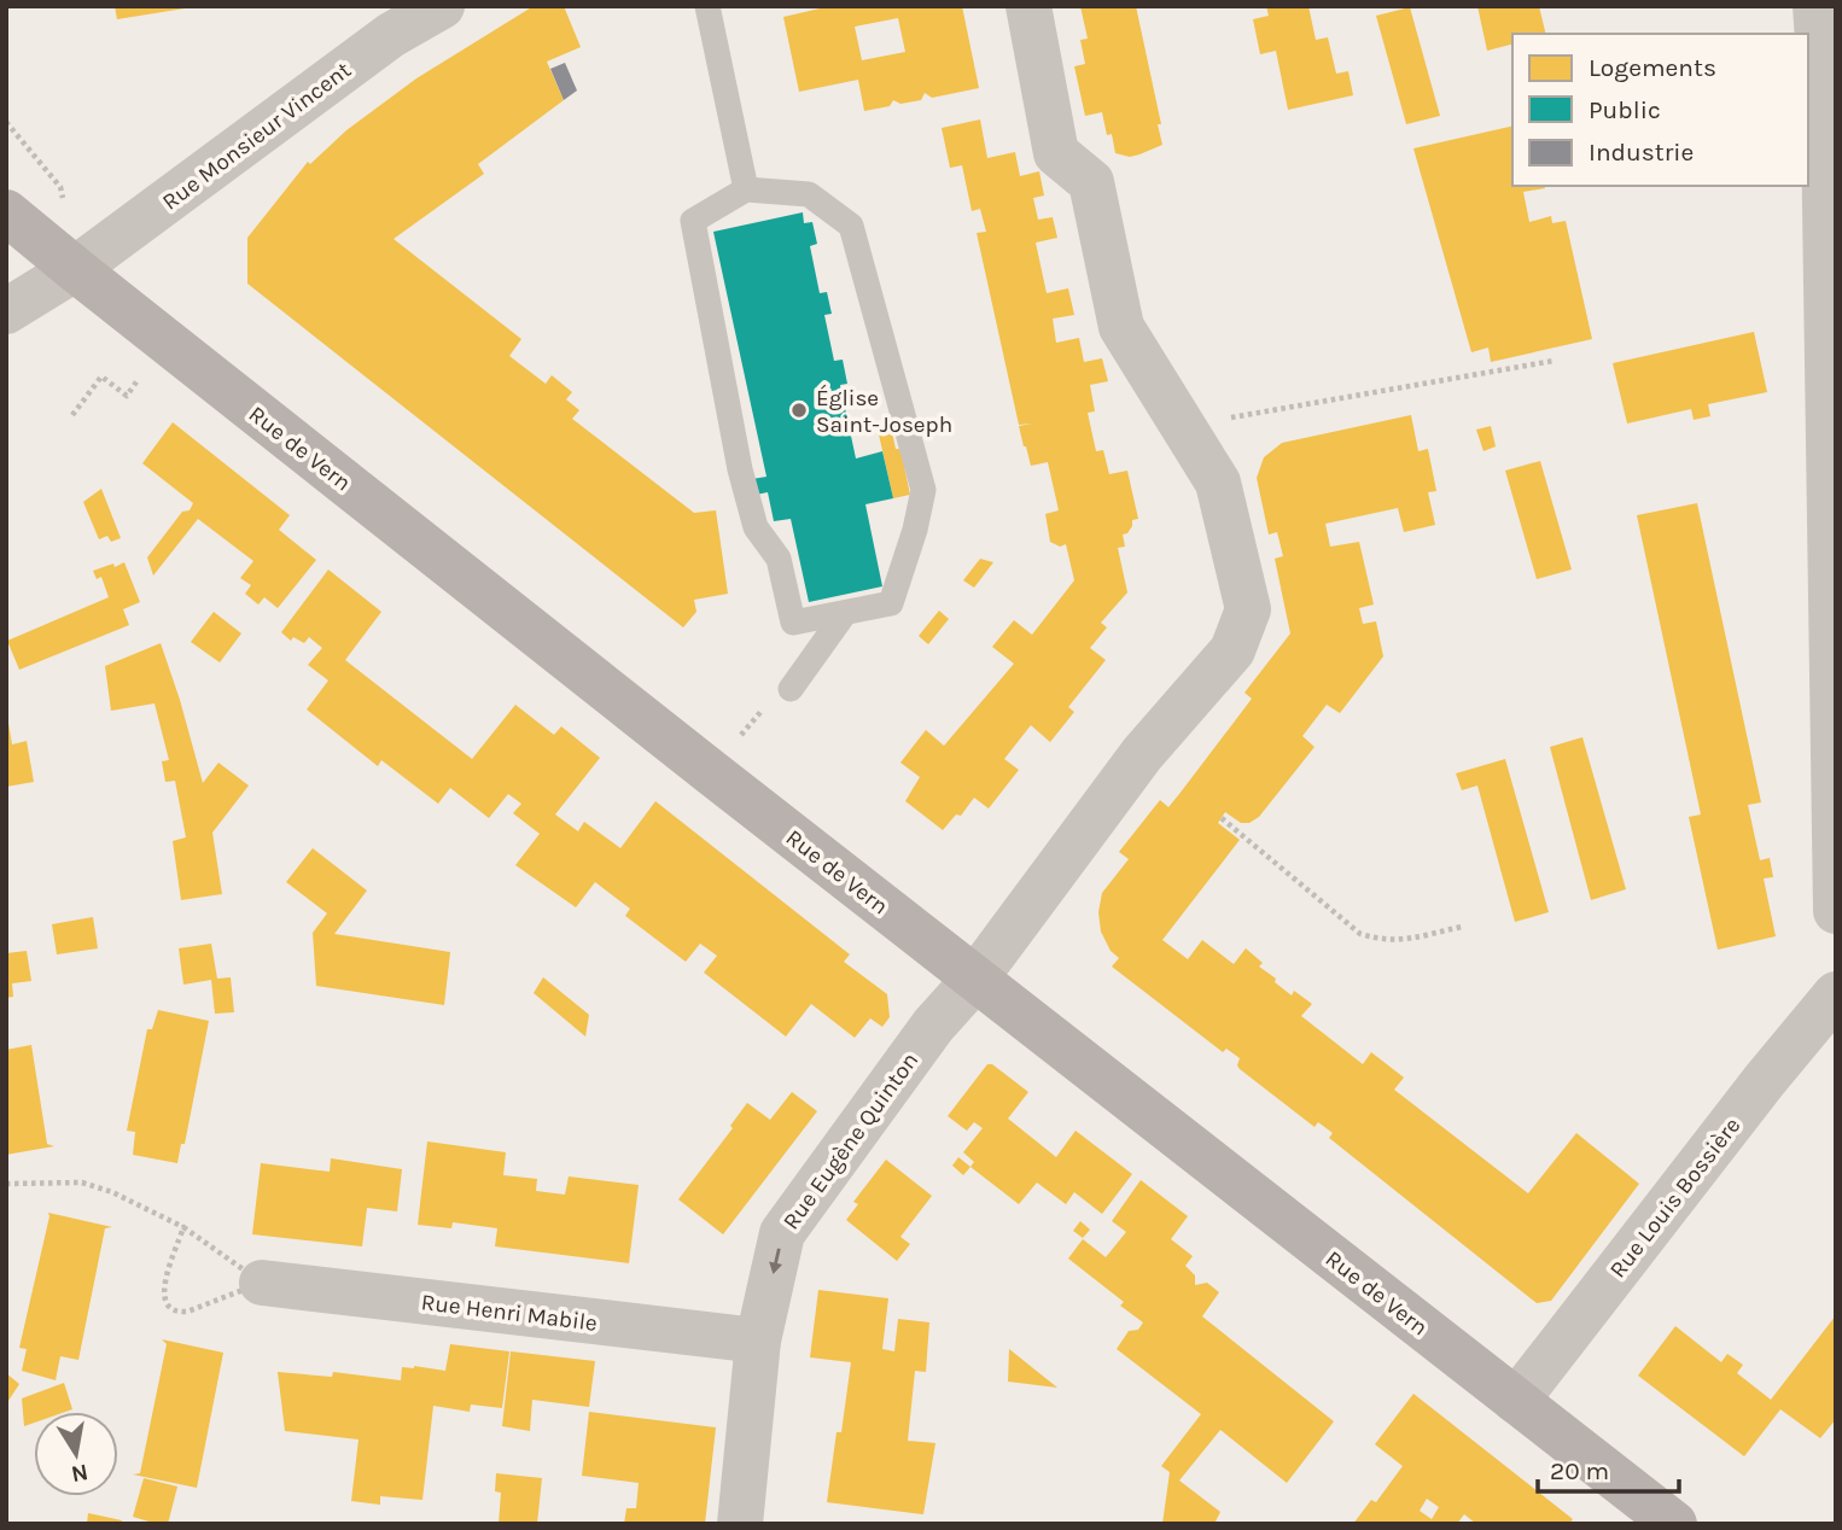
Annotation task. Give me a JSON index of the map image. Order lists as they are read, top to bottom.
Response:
{
  "streets": {
    "main road": ["Rue de Vern"],
    "street": [
      "Rue Monsieur Vincent",
      "Rue Eugène Quinton",
      "Rue Louis Bossière",
      "Rue Henri Mabile"
    ]
  },
  "crossings": [
    ["Rue Monsieur Vincent", "Rue de Vern"],
    ["Rue de Vern", "Rue Eugène Quinton"],
    ["Rue de Vern", "Rue Louis Bossière"],
    ["Rue Eugène Quinton", "Rue Henri Mabile"]
  ],
  "places": ["Église Saint-Joseph"],
  "legend": ["Logements", "Public", "Industrie"],
  "scale_bar": "20 m",
  "north": "bottom"
}
